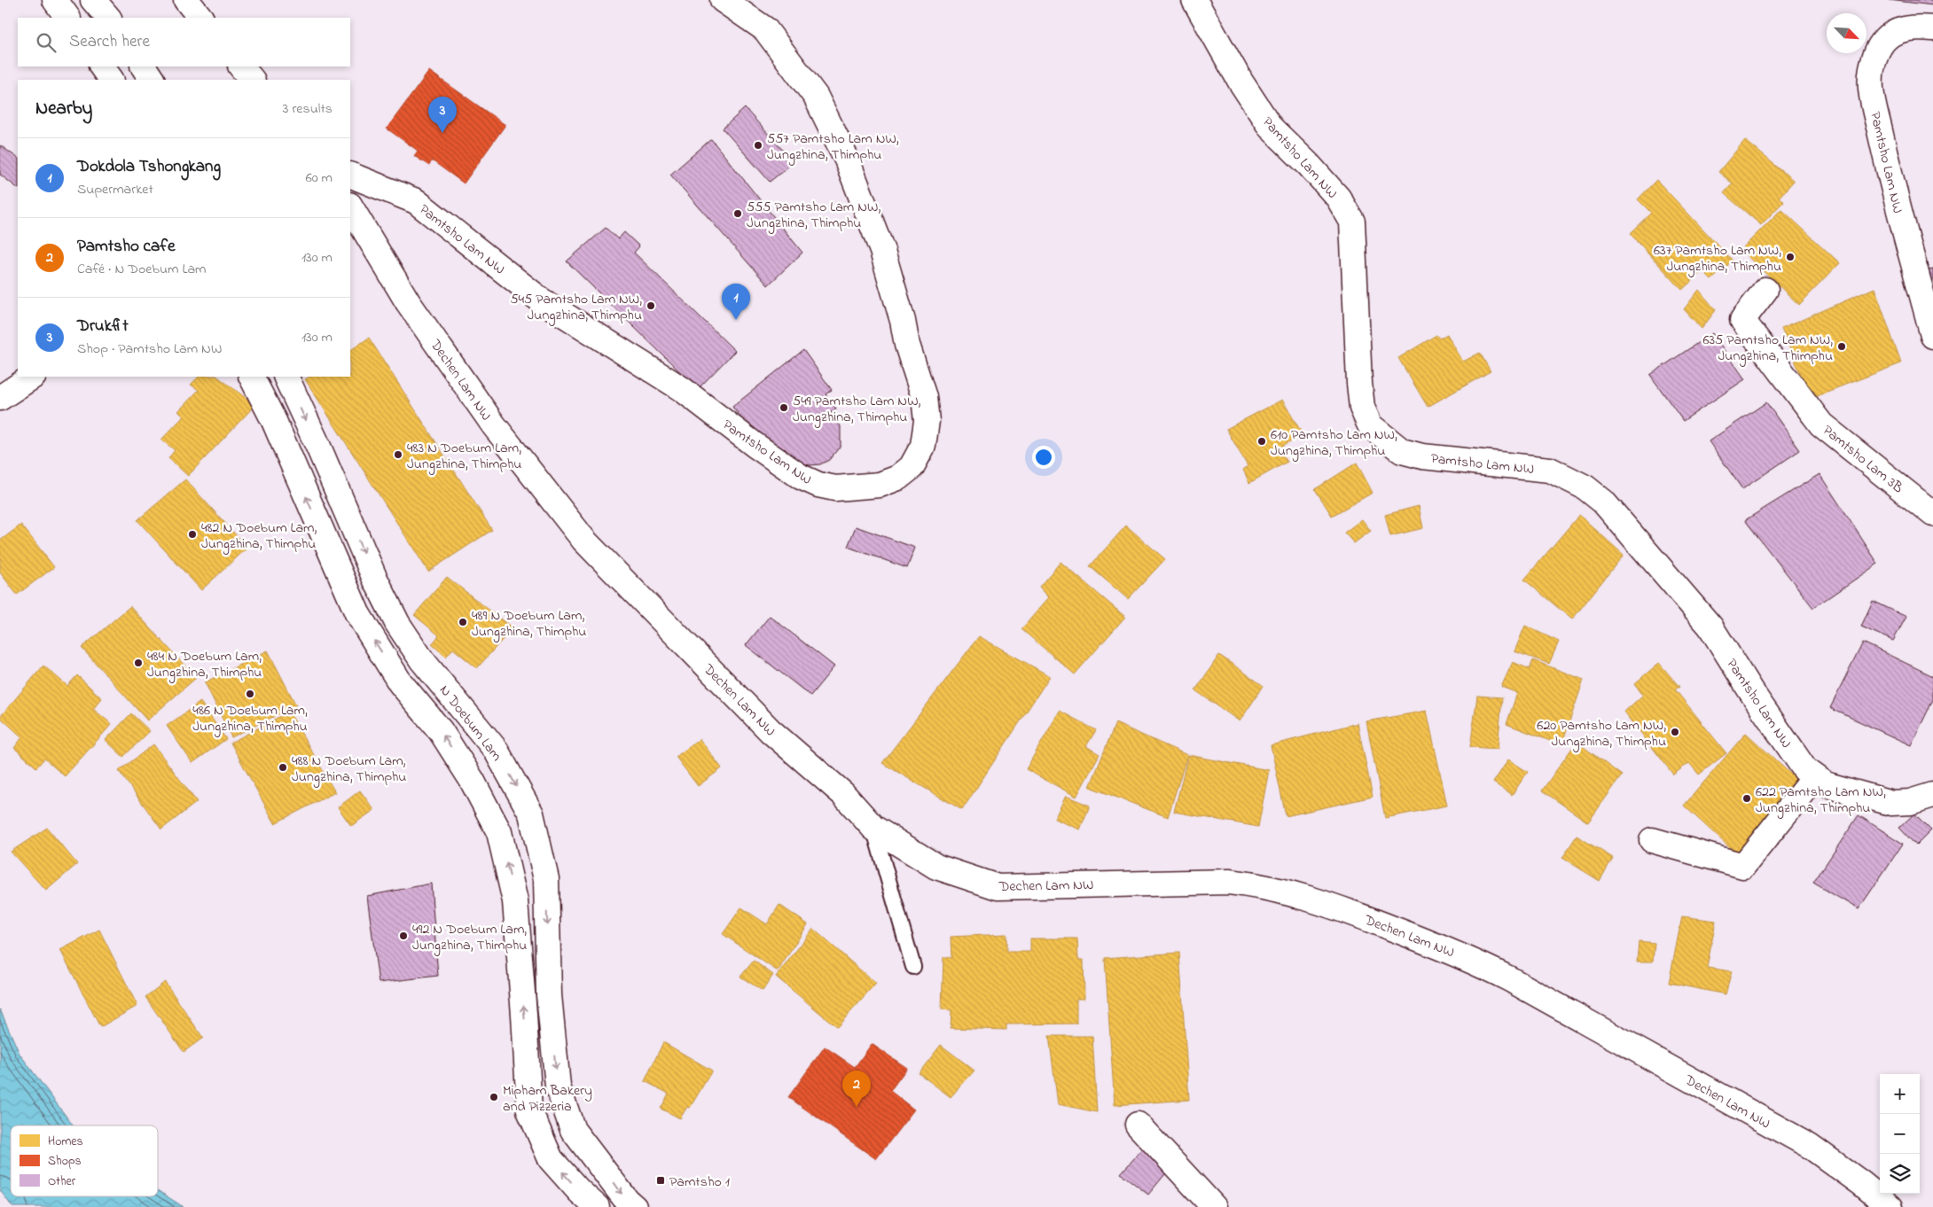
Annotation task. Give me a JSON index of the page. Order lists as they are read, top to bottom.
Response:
{
  "streets": {
    "street": [
      "Pamtsho Lam NW",
      "Dechen Lam NW",
      "Pamtsho Lam 3B",
      "N Doebum Lam"
    ]
  },
  "places": {
    "other": [
      "557 Pamtsho Lam NW, Jungzhina, Thimphu",
      "555 Pamtsho Lam NW, Jungzhina, Thimphu",
      "637 Pamtsho Lam NW, Jungzhina, Thimphu",
      "545 Pamtsho Lam NW, Jungzhina, Thimphu",
      "635 Pamtsho Lam NW, Jungzhina, Thimphu",
      "549 Pamtsho Lam NW, Jungzhina, Thimphu",
      "610 Pamtsho Lam NW, Jungzhina, Thimphu",
      "483 N Doebum Lam, Jungzhina, Thimphu",
      "482 N Doebum Lam, Jungzhina, Thimphu",
      "489 N Doebum Lam, Jungzhina, Thimphu",
      "484 N Doebum Lam, Jungzhina, Thimphu",
      "486 N Doebum Lam, Jungzhina, Thimphu",
      "620 Pamtsho Lam NW, Jungzhina, Thimphu",
      "488 N Doebum Lam, Jungzhina, Thimphu",
      "622 Pamtsho Lam NW, Jungzhina, Thimphu",
      "492 N Doebum Lam, Jungzhina, Thimphu",
      "Mipham Bakery and Pizzeria"
    ],
    "transit": ["Pamtsho 1"]
  },
  "legend": ["Homes", "Shops", "Other"],
  "north": "bottom right",
  "page": {
    "search": "Search here",
    "heading": ["Nearby", "3 results"],
    "pins": ["3", "1", "2"],
    "list": [
      {
        "mark": "1",
        "name": "Dokdola Tshongkang",
        "note": "Supermarket",
        "value": "60 m"
      },
      {
        "mark": "2",
        "name": "Pamtsho cafe",
        "note": "Café · N Doebum Lam",
        "value": "130 m"
      },
      {
        "mark": "3",
        "name": "Drukfit",
        "note": "Shop · Pamtsho Lam NW",
        "value": "130 m"
      }
    ],
    "map_buttons": ["+", "−"]
  }
}
